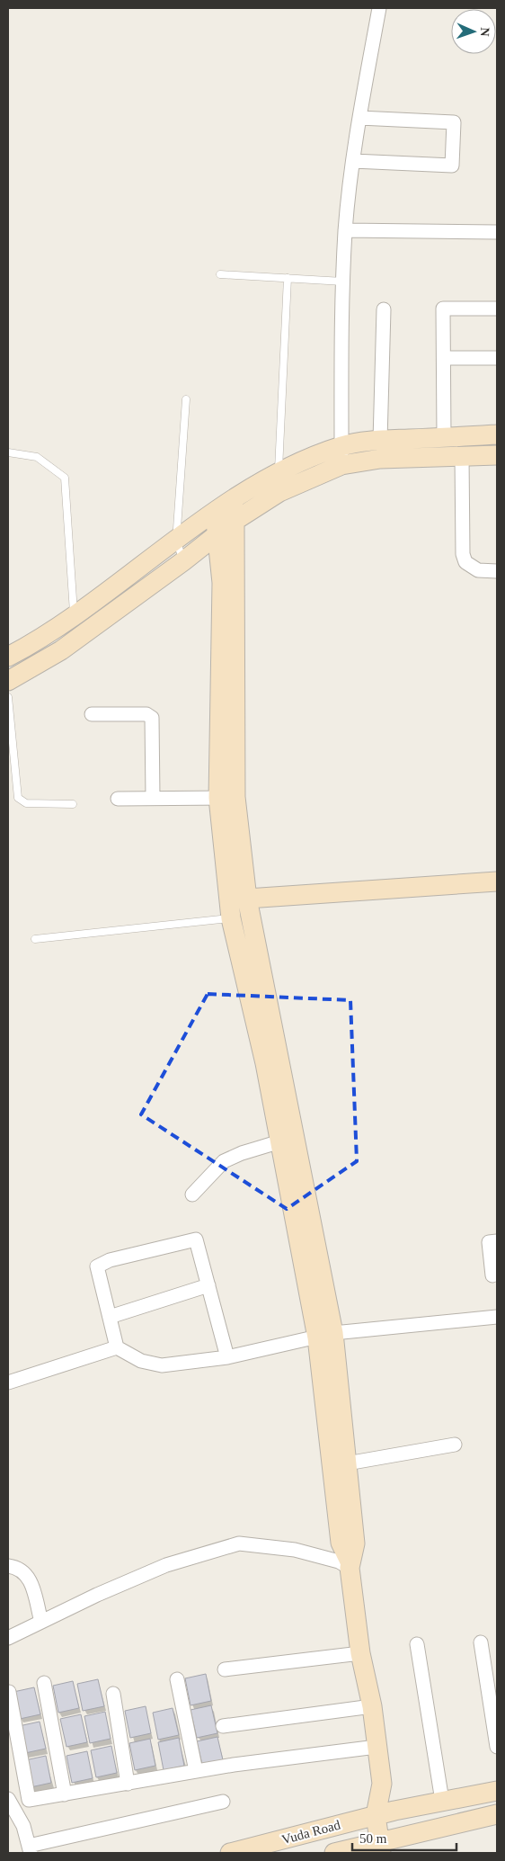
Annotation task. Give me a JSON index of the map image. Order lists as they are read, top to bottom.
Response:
{
  "streets": {
    "street": ["Vuda Road"]
  },
  "scale_bar": "50 m",
  "north": "right"
}
